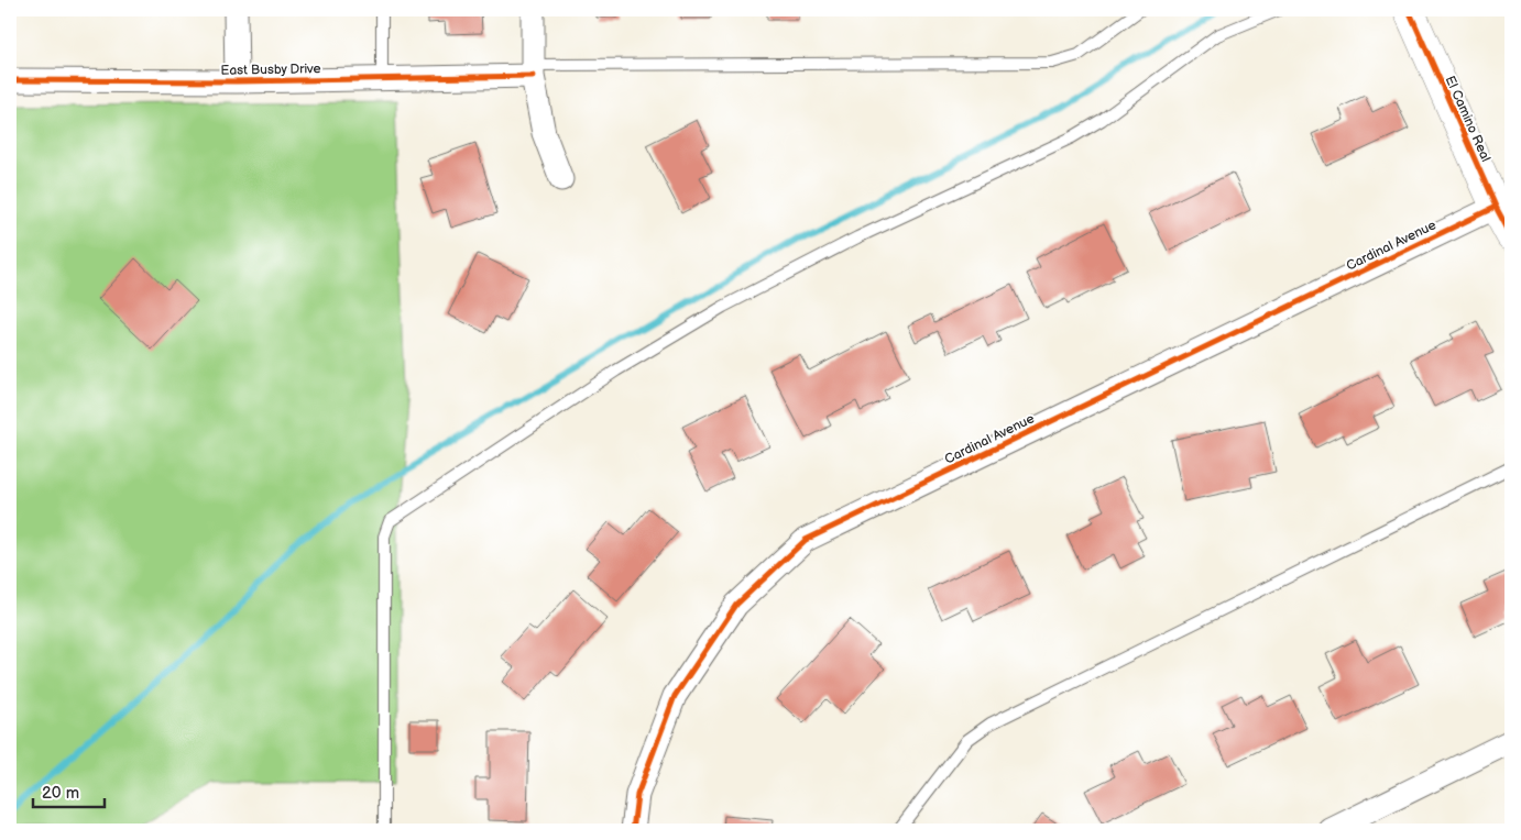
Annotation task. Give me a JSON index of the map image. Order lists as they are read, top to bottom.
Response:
{
  "streets": {
    "street": ["East Busby Drive", "El Camino Real", "Cardinal Avenue"]
  },
  "crossings": [
    ["El Camino Real", "Cardinal Avenue"]
  ],
  "scale_bar": "20 m"
}
